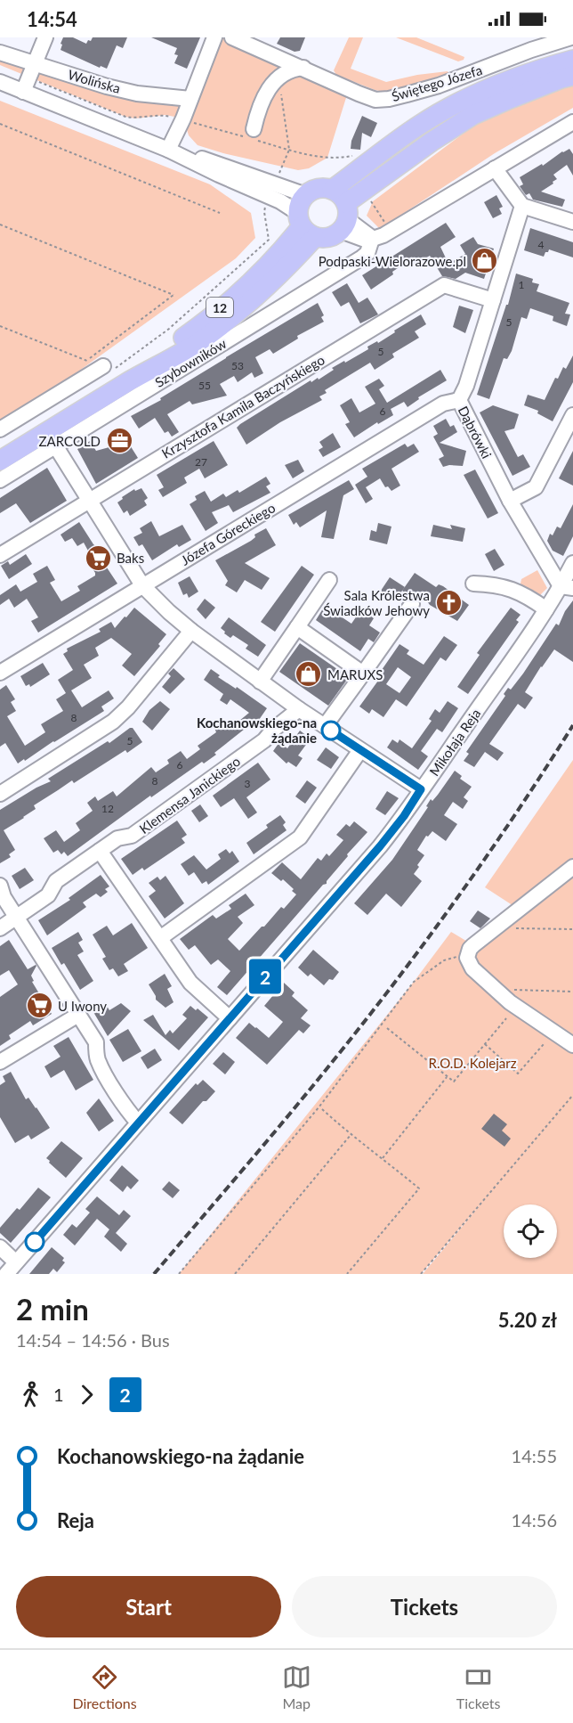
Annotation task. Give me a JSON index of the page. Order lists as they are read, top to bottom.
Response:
{
  "streets": {
    "main road": ["12", "Szybowników"],
    "street": [
      "Wolińska",
      "Świętego Józefa",
      "Krzysztofa Kamila Baczyńskiego",
      "Dąbrówki",
      "Józefa Góreckiego",
      "Mikołaja Reja",
      "Klemensa Janickiego"
    ]
  },
  "crossings": [
    ["Wolińska", "12"],
    ["Wolińska", "Szybowników"],
    ["12", "Szybowników"],
    ["Krzysztofa Kamila Baczyńskiego", "Dąbrówki"],
    ["Dąbrówki", "Józefa Góreckiego"],
    ["Dąbrówki", "Mikołaja Reja"]
  ],
  "parks": ["R.O.D. Kolejarz"],
  "places": {
    "shop": ["Podpaski-Wielorazowe.pl", "MARUXS"],
    "office": ["ZARCOLD"],
    "supermarket": ["Baks", "U Iwony"],
    "church": ["Sala Królestwa Świadków Jehowy"],
    "other": ["Kochanowskiego-na żądanie"]
  },
  "lines": ["bus line 2"],
  "house_numbers": [
    "4",
    "1",
    "5",
    "5",
    "53",
    "55",
    "6",
    "27",
    "8",
    "5",
    "6",
    "8",
    "3",
    "12"
  ],
  "page": {
    "status": "14:54",
    "on_map": "2",
    "heading": ["2 min", "14:54 – 14:56 · Bus", "5.20 zł"],
    "legs": ["1", "2"],
    "list": [
      {
        "name": "Kochanowskiego-na żądanie",
        "value": "14:55"
      },
      {
        "name": "Reja",
        "value": "14:56"
      }
    ],
    "buttons": ["Start", "Tickets"],
    "tabs": ["Directions", "Map", "Tickets"]
  }
}
